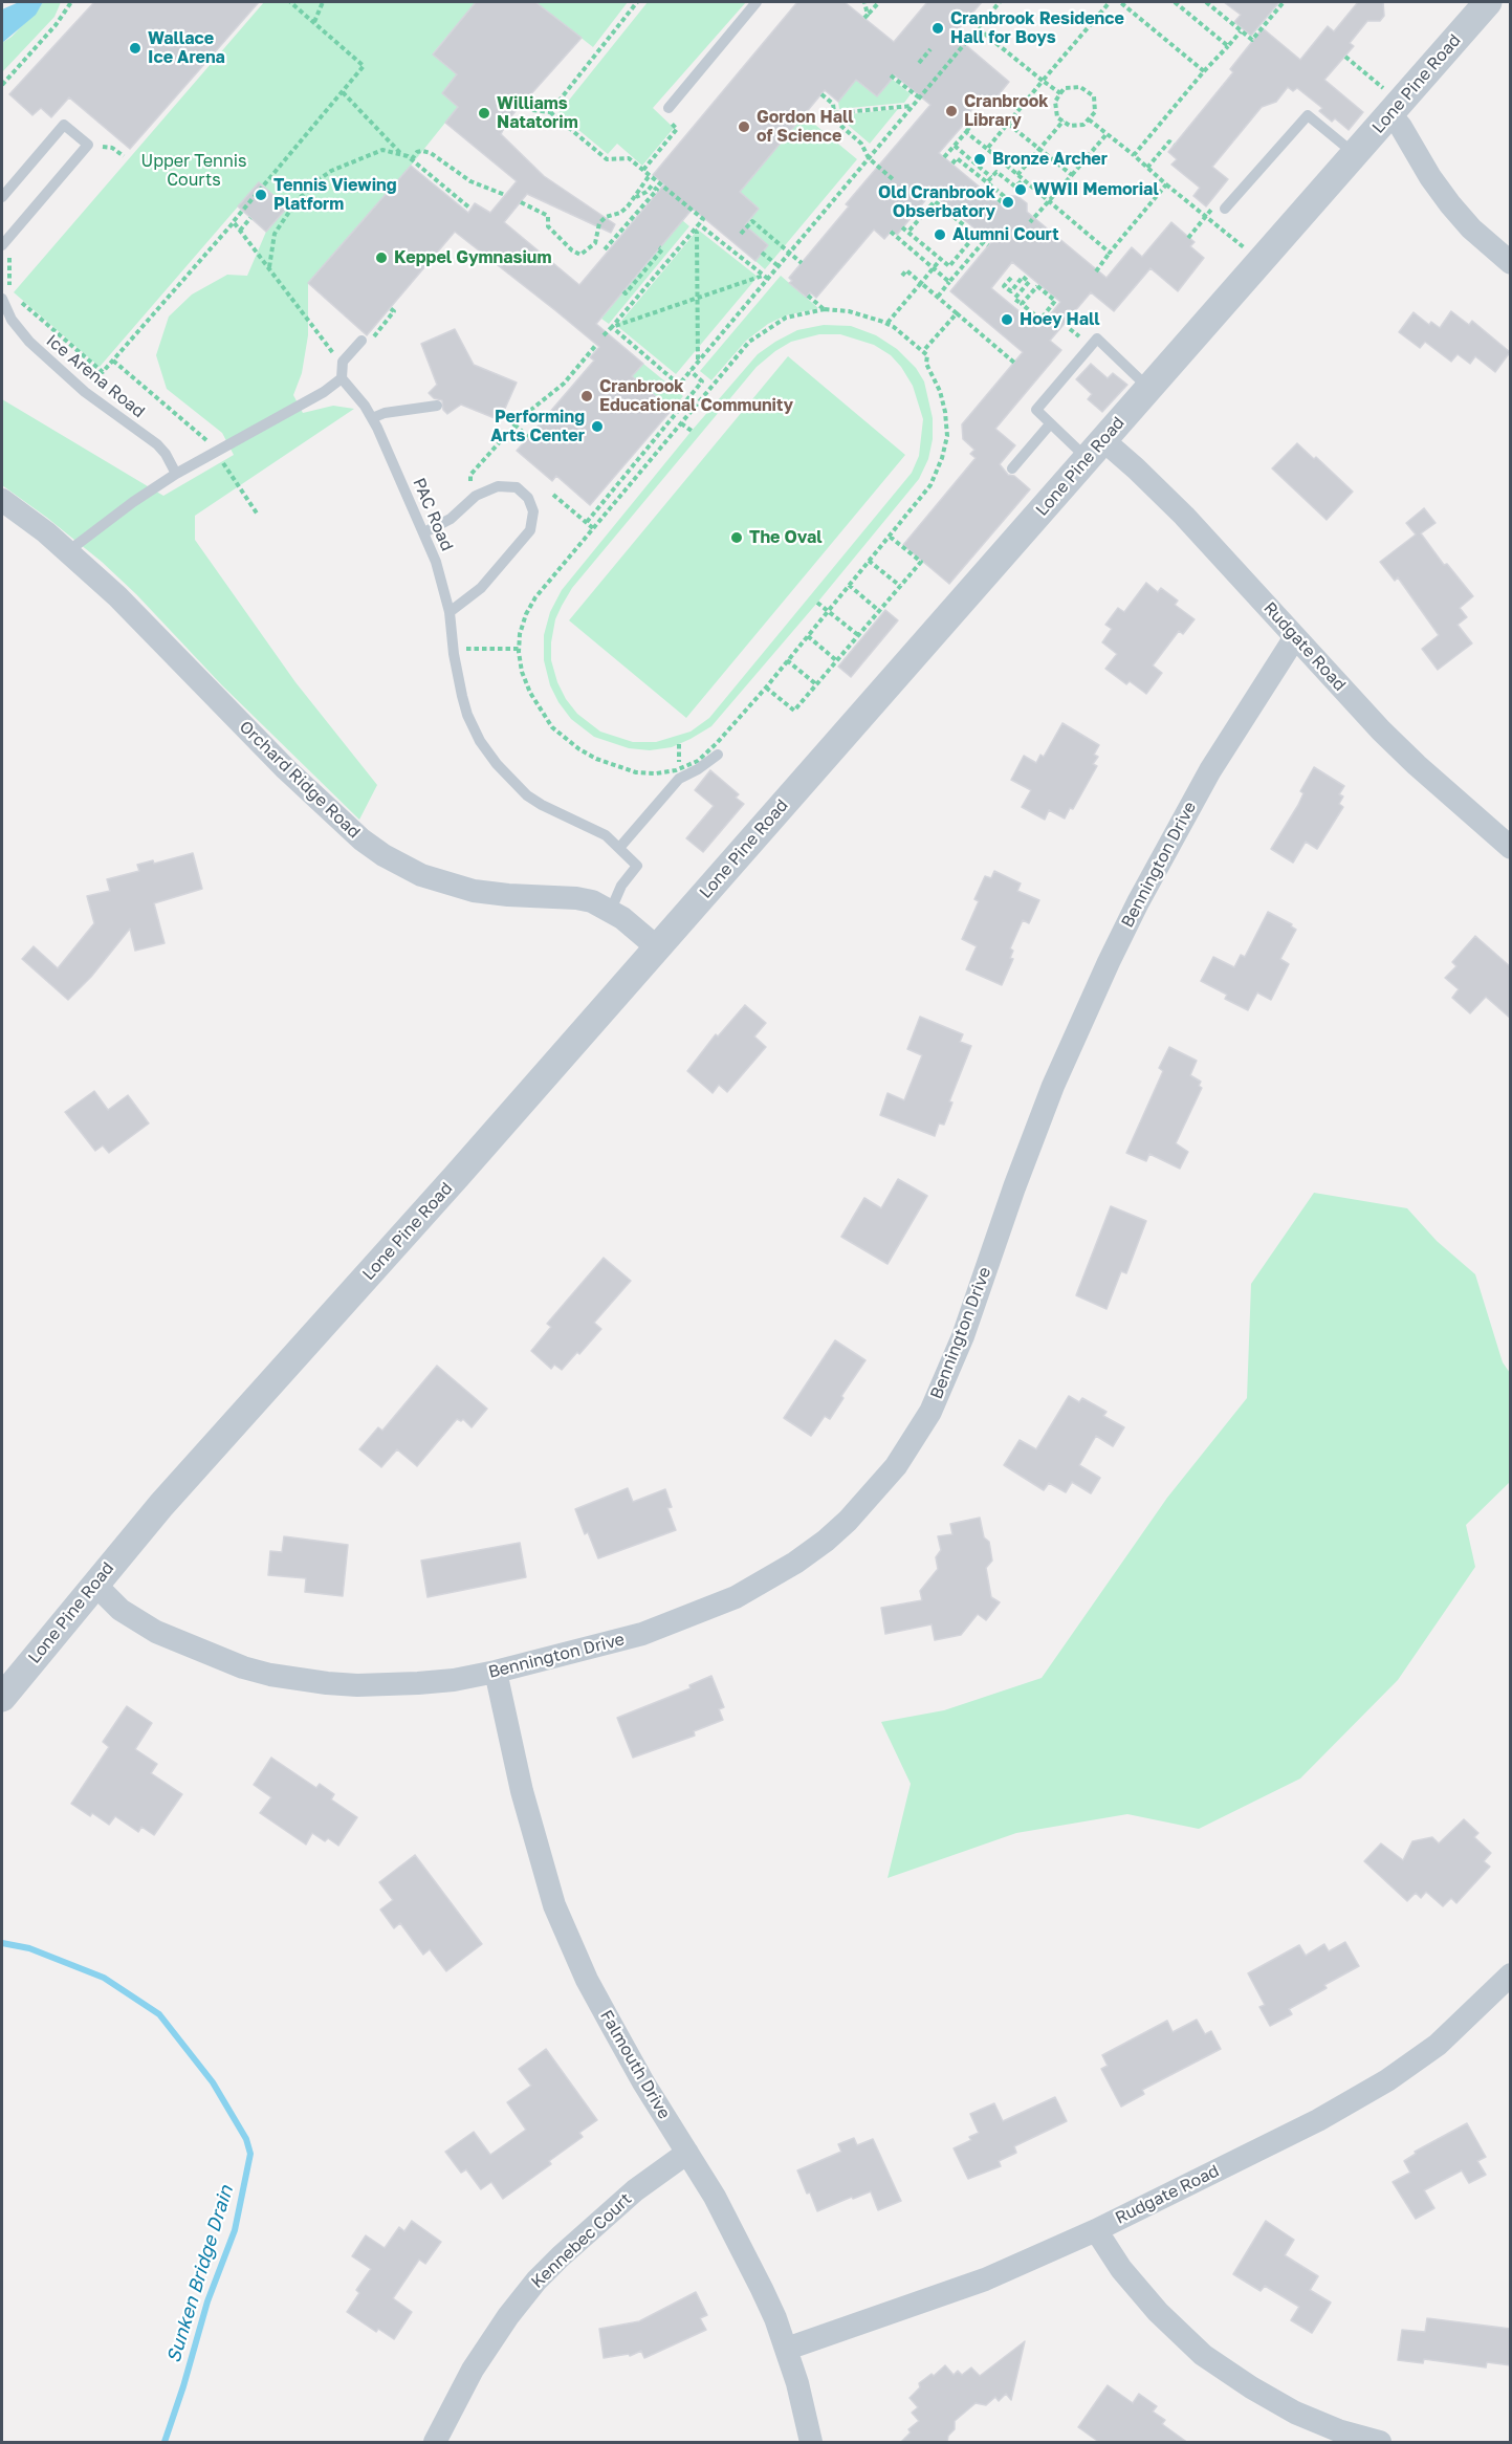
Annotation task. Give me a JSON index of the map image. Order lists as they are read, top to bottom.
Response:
{
  "streets": {
    "street": [
      "Lone Pine Road",
      "Rudgate Road",
      "Orchard Ridge Road",
      "Bennington Drive",
      "Falmouth Drive",
      "Kennebec Court"
    ],
    "lane": ["Ice Arena Road", "PAC Road"]
  },
  "crossings": [
    ["Lone Pine Road", "Rudgate Road"],
    ["Lone Pine Road", "Orchard Ridge Road"],
    ["Lone Pine Road", "Bennington Drive"],
    ["PAC Road", "Orchard Ridge Road"],
    ["Rudgate Road", "Bennington Drive"],
    ["Rudgate Road", "Falmouth Drive"],
    ["Bennington Drive", "Falmouth Drive"],
    ["Falmouth Drive", "Kennebec Court"]
  ],
  "water": ["Sunken Bridge Drain"],
  "parks": ["Upper Tennis Courts"],
  "places": [
    "Cranbrook Residence Hall for Boys",
    "Wallace Ice Arena",
    "Cranbrook Library",
    "Williams Natatorim",
    "Gordon Hall of Science",
    "Bronze Archer",
    "WWII Memorial",
    "Tennis Viewing Platform",
    "Old Cranbrook Obserbatory",
    "Alumni Court",
    "Keppel Gymnasium",
    "Hoey Hall",
    "Cranbrook Educational Community",
    "Performing Arts Center",
    "The Oval"
  ]
}
